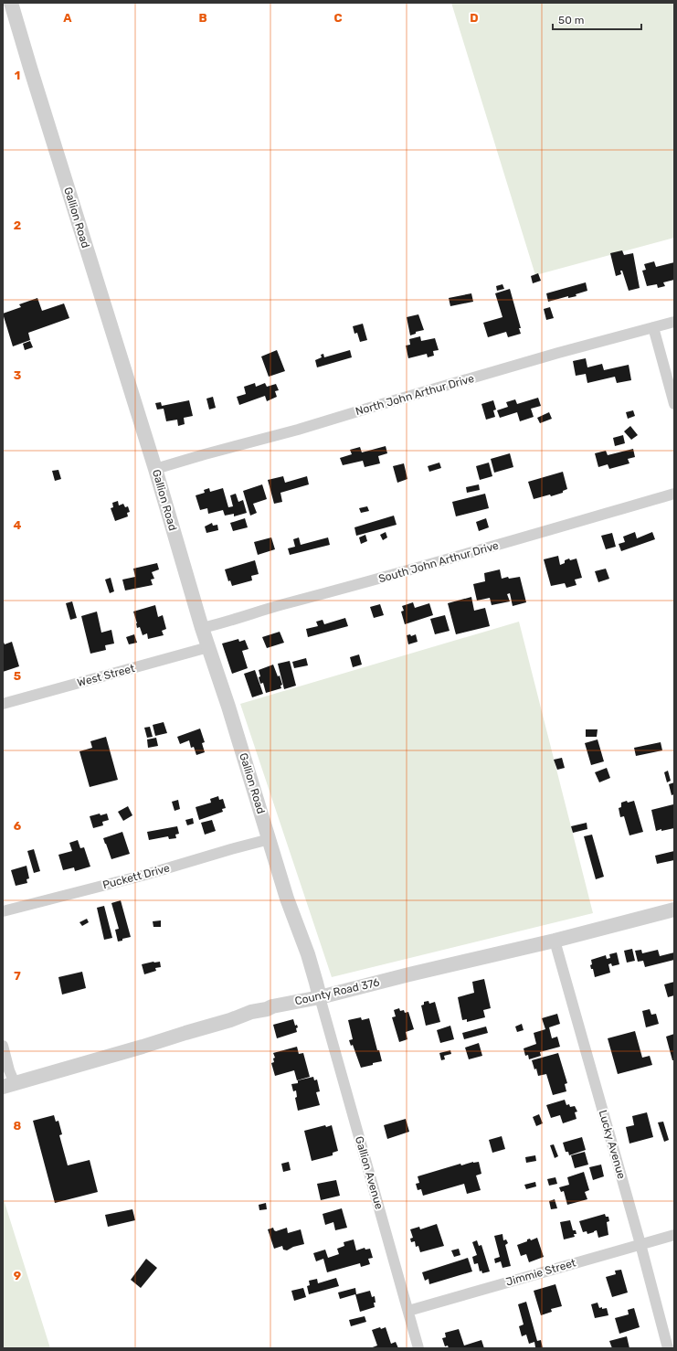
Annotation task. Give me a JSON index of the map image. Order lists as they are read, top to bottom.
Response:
{
  "streets": {
    "street": [
      "Gallion Road",
      "North John Arthur Drive",
      "South John Arthur Drive",
      "West Street",
      "Puckett Drive",
      "County Road 376",
      "Lucky Avenue",
      "Gallion Avenue",
      "Jimmie Street"
    ]
  },
  "crossings": [
    ["Gallion Road", "North John Arthur Drive"],
    ["Gallion Road", "South John Arthur Drive"],
    ["Gallion Road", "West Street"],
    ["Gallion Road", "Puckett Drive"],
    ["Gallion Road", "County Road 376"],
    ["Gallion Road", "Gallion Avenue"],
    ["County Road 376", "Lucky Avenue"],
    ["County Road 376", "Gallion Avenue"],
    ["Lucky Avenue", "Jimmie Street"],
    ["Gallion Avenue", "Jimmie Street"]
  ],
  "scale_bar": "50 m",
  "grid": {
    "columns": [
      "A",
      "B",
      "C",
      "D"
    ],
    "rows": [
      "1",
      "2",
      "3",
      "4",
      "5",
      "6",
      "7",
      "8",
      "9"
    ]
  }
}
